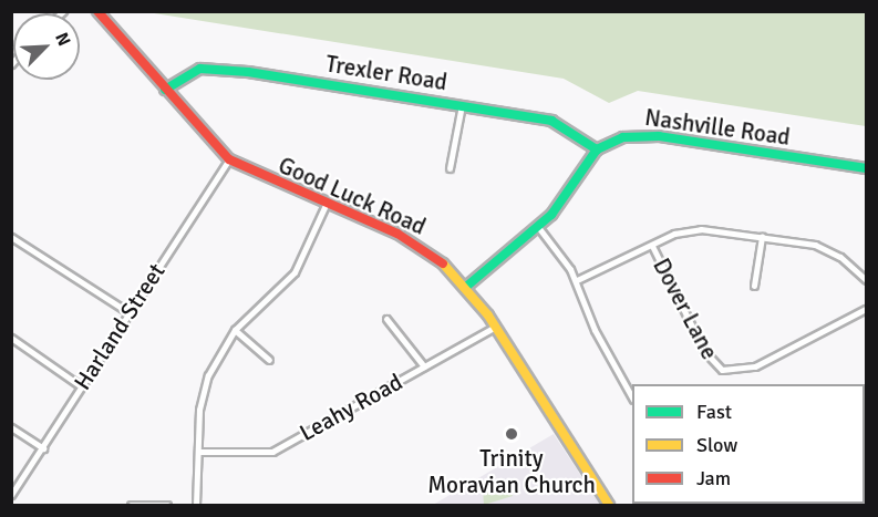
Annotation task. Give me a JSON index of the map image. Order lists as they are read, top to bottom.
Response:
{
  "streets": {
    "street": [
      "Trexler Road",
      "Nashville Road",
      "Good Luck Road",
      "Dover Lane",
      "Harland Street",
      "Leahy Road"
    ]
  },
  "crossings": [
    ["Trexler Road", "Nashville Road"],
    ["Trexler Road", "Good Luck Road"],
    ["Good Luck Road", "Harland Street"],
    ["Good Luck Road", "Leahy Road"]
  ],
  "places": ["Trinity Moravian Church"],
  "legend": ["Fast", "Slow", "Jam"],
  "north": "top right"
}
